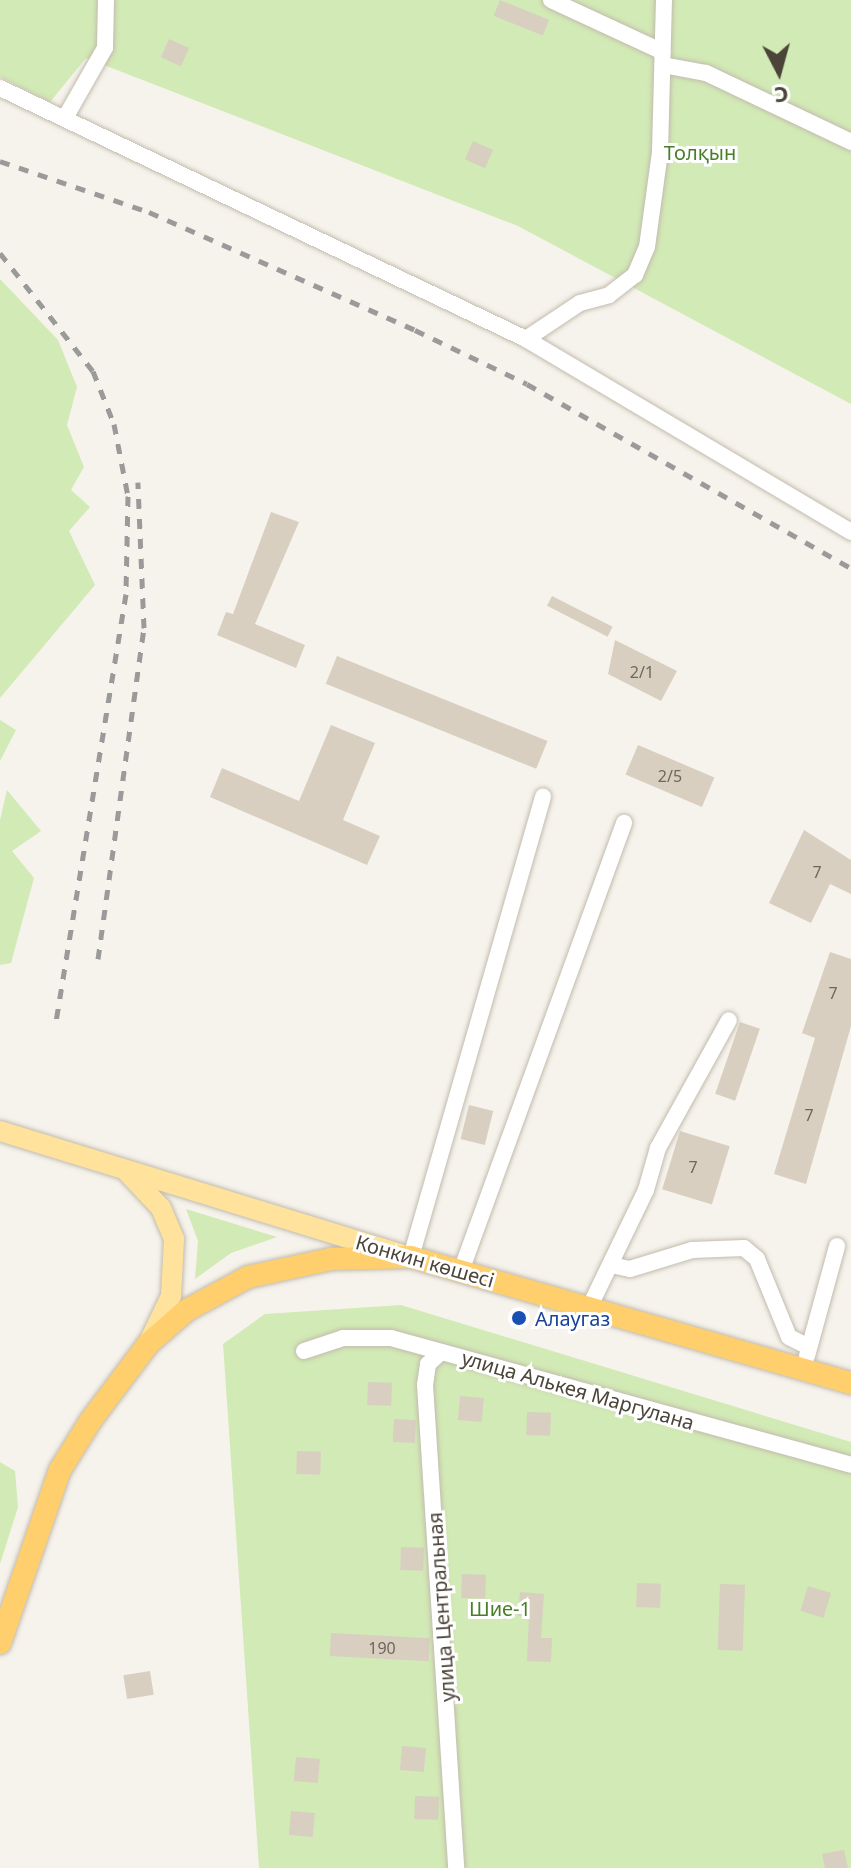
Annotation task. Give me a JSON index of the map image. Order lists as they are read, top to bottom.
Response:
{
  "streets": {
    "highway": ["Конкин көшесі"],
    "street": ["улица Алькея Маргулана", "улица Центральная"]
  },
  "crossings": [
    ["улица Алькея Маргулана", "улица Центральная"]
  ],
  "parks": ["Толқын", "Шие-1"],
  "places": ["Алаугаз"],
  "house_numbers": [
    "2/1",
    "2/5",
    "7",
    "7",
    "7",
    "7",
    "190"
  ],
  "north": "bottom"
}
